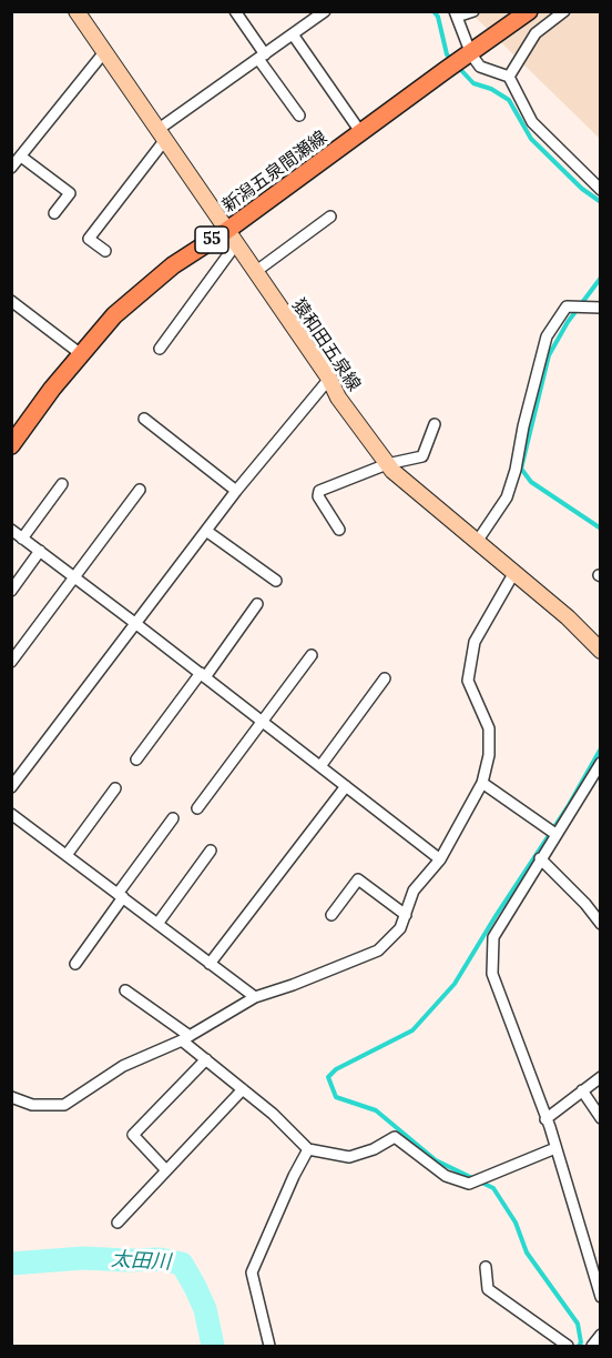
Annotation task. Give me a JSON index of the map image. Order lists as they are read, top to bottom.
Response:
{
  "streets": {
    "main road": ["新潟五泉間瀬線", "55", "猿和田五泉線"]
  },
  "crossings": [
    ["新潟五泉間瀬線", "猿和田五泉線"]
  ],
  "water": ["太田川"]
}
